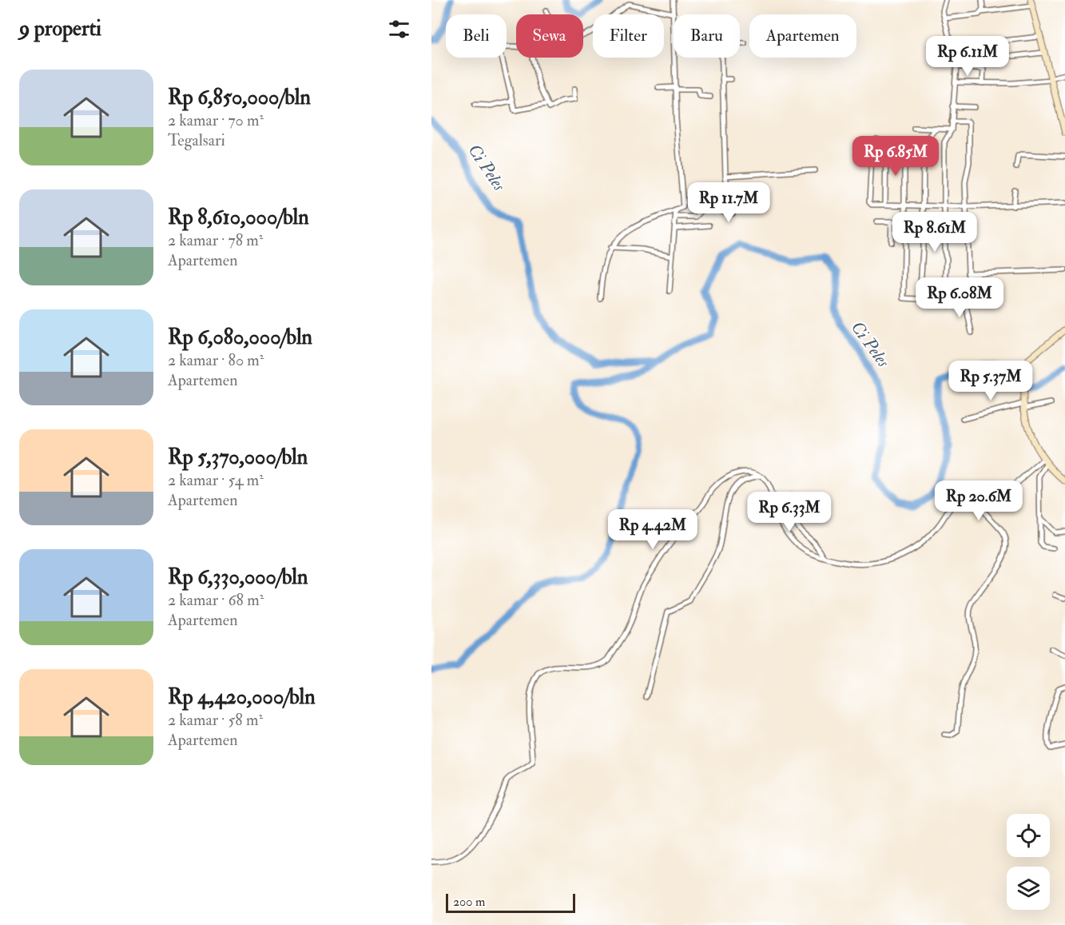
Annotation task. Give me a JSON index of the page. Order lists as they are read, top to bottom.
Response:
{
  "water": ["Ci Peles"],
  "scale_bar": "200 m",
  "page": {
    "heading": "9 properti",
    "chip": [
      "Beli",
      "Sewa",
      "Filter",
      "Baru",
      "Apartemen"
    ],
    "price": [
      "Rp 6.11M",
      "Rp 6.85M",
      "Rp 11.7M",
      "Rp 8.61M",
      "Rp 6.08M",
      "Rp 5.37M",
      "Rp 20.6M",
      "Rp 6.33M",
      "Rp 4.42M"
    ],
    "list": [
      {
        "name": "Rp 6,850,000/bln",
        "note": "2 kamar · 70 m² · Tegalsari"
      },
      {
        "name": "Rp 8,610,000/bln",
        "note": "2 kamar · 78 m² · Apartemen"
      },
      {
        "name": "Rp 6,080,000/bln",
        "note": "2 kamar · 80 m² · Apartemen"
      },
      {
        "name": "Rp 5,370,000/bln",
        "note": "2 kamar · 54 m² · Apartemen"
      },
      {
        "name": "Rp 6,330,000/bln",
        "note": "2 kamar · 68 m² · Apartemen"
      },
      {
        "name": "Rp 4,420,000/bln",
        "note": "2 kamar · 58 m² · Apartemen"
      }
    ],
    "scale": "200 m"
  }
}
